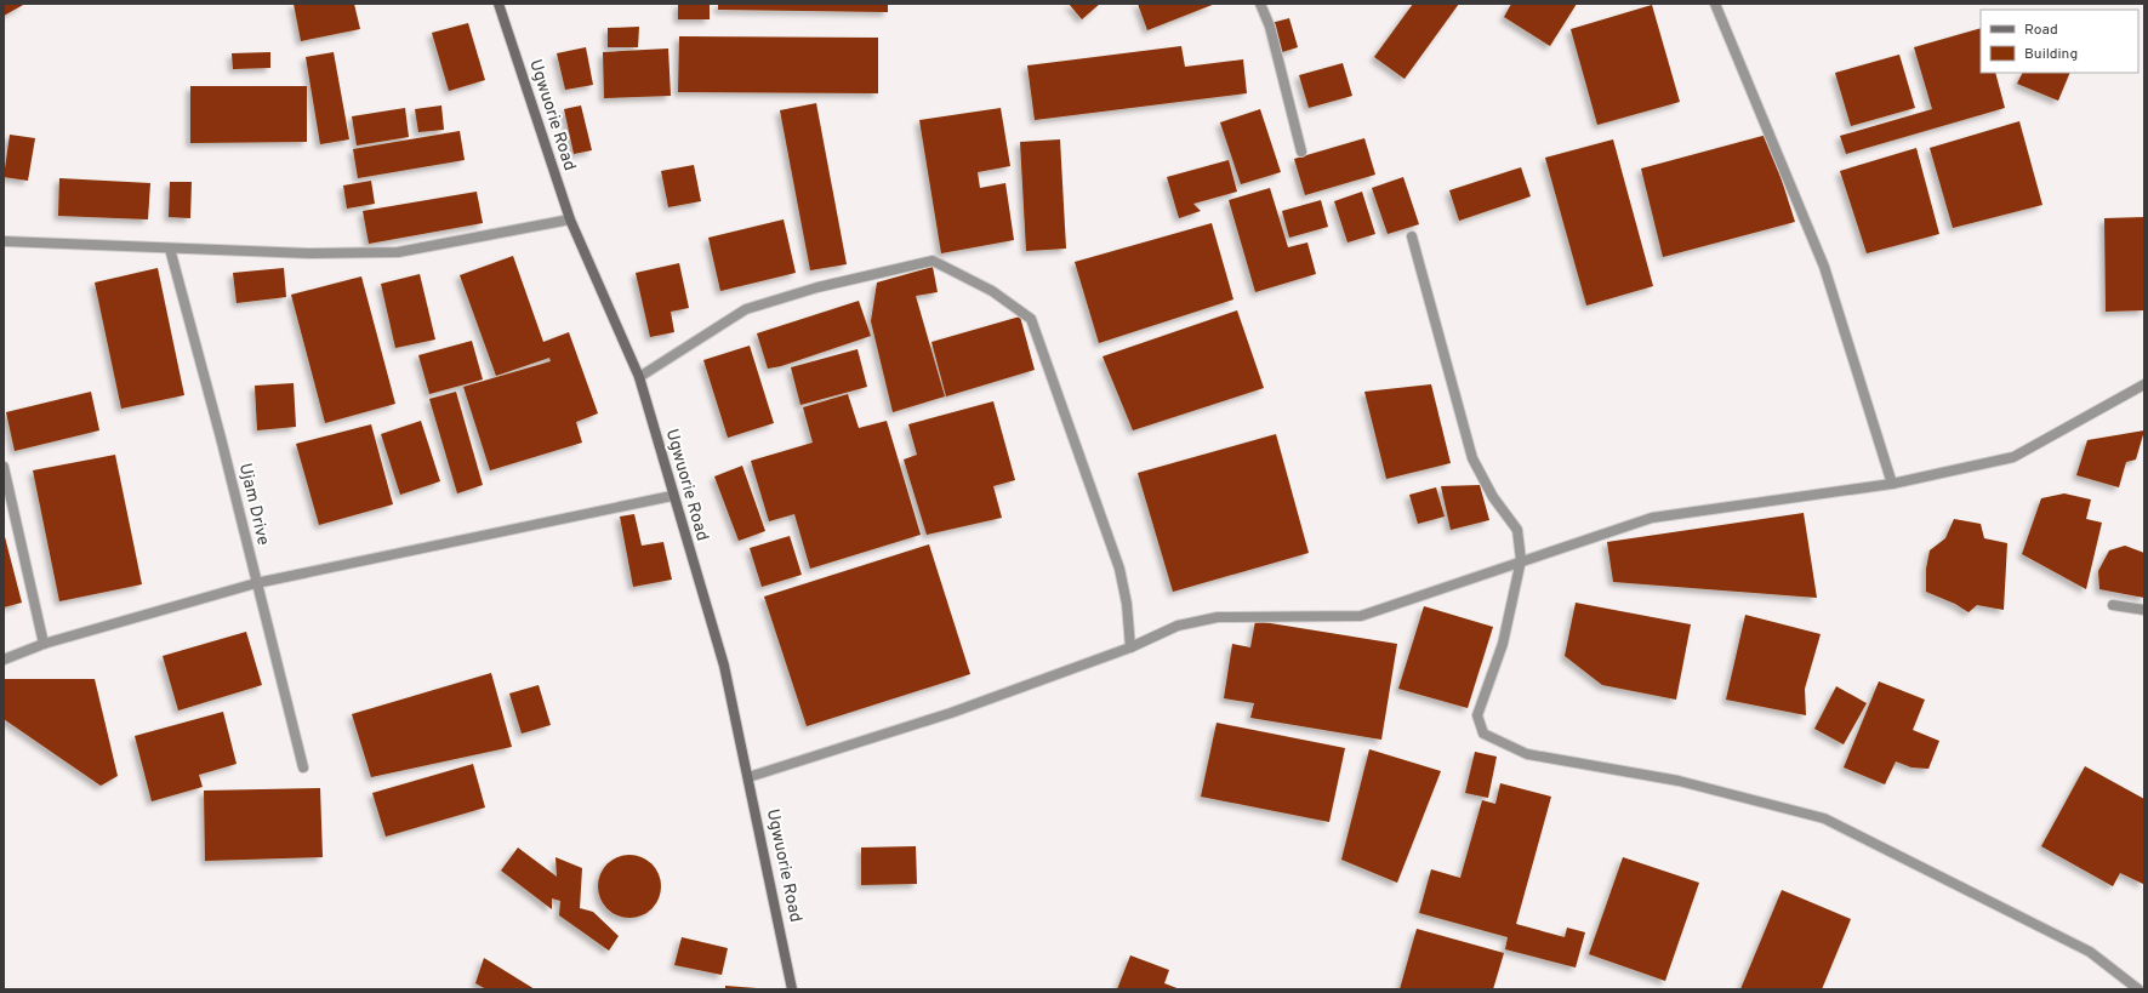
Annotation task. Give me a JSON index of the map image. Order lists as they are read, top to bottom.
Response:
{
  "streets": {
    "street": ["Ugwuorie Road", "Ujam Drive"]
  },
  "legend": ["Road", "Building"]
}
